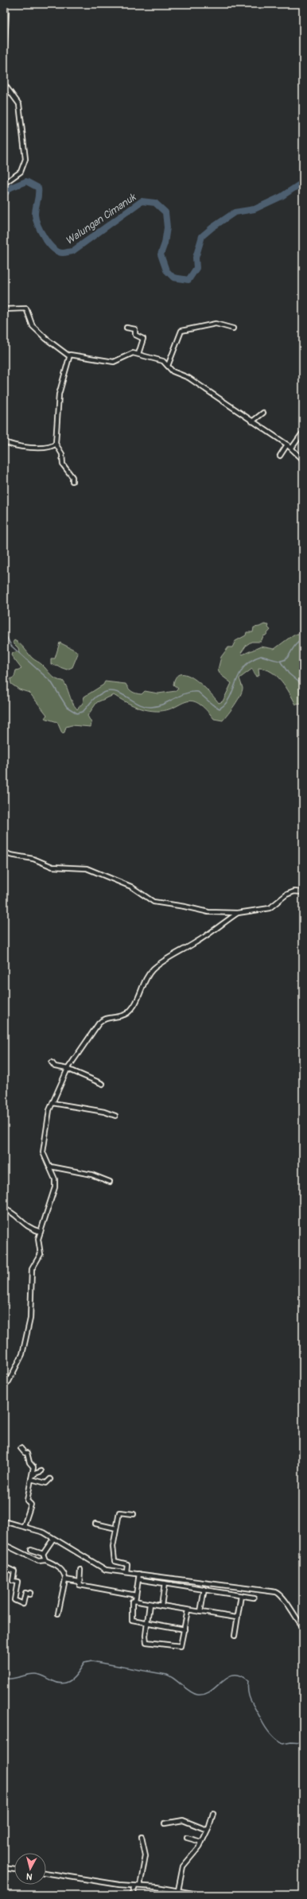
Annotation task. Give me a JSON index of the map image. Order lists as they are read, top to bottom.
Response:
{
  "water": ["Walungan Cimanuk"],
  "north": "bottom"
}
